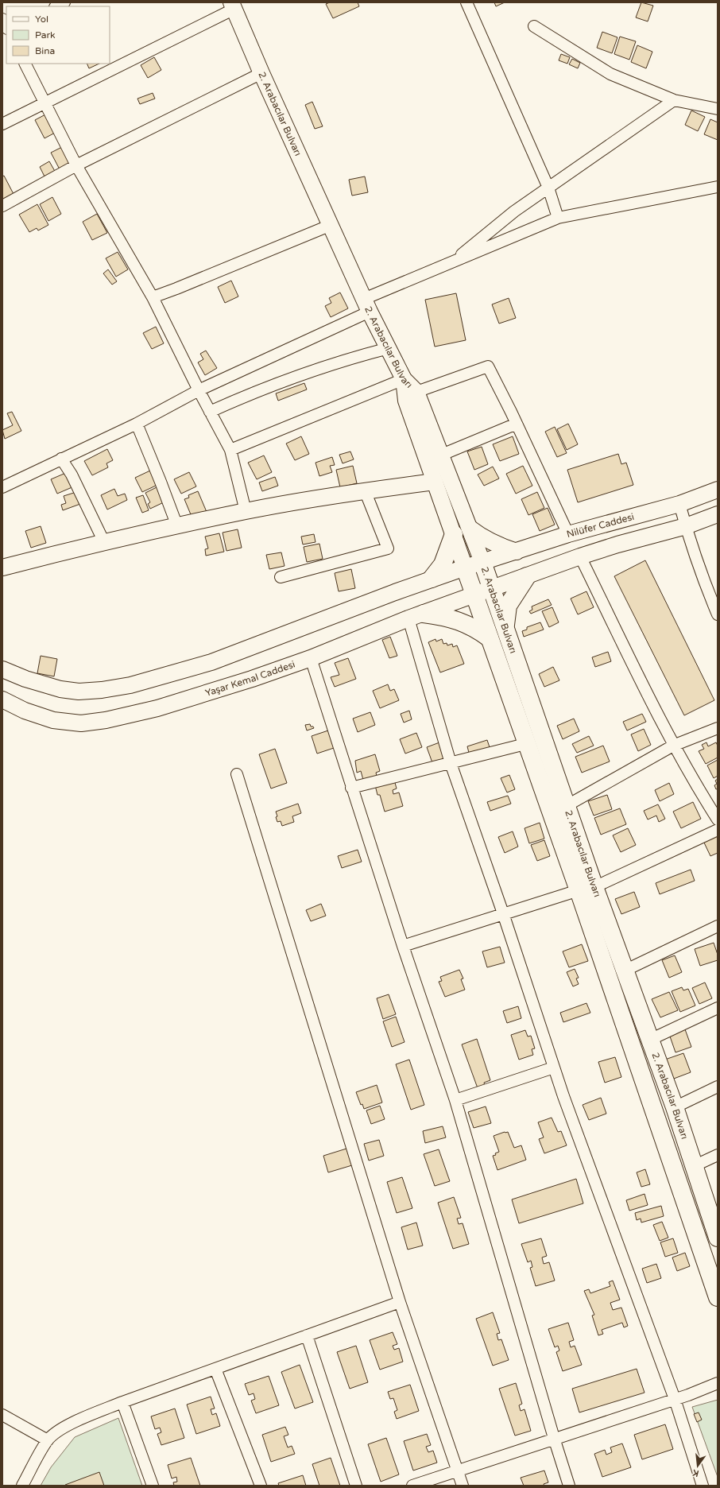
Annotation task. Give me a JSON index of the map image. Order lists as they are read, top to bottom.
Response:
{
  "streets": {
    "main road": ["2. Arabacılar Bulvarı"],
    "street": ["Nilüfer Caddesi", "Yaşar Kemal Caddesi"]
  },
  "crossings": [
    ["2. Arabacılar Bulvarı", "Nilüfer Caddesi"],
    ["2. Arabacılar Bulvarı", "Yaşar Kemal Caddesi"]
  ],
  "legend": ["Yol", "Park", "Bina"],
  "north": "bottom"
}
